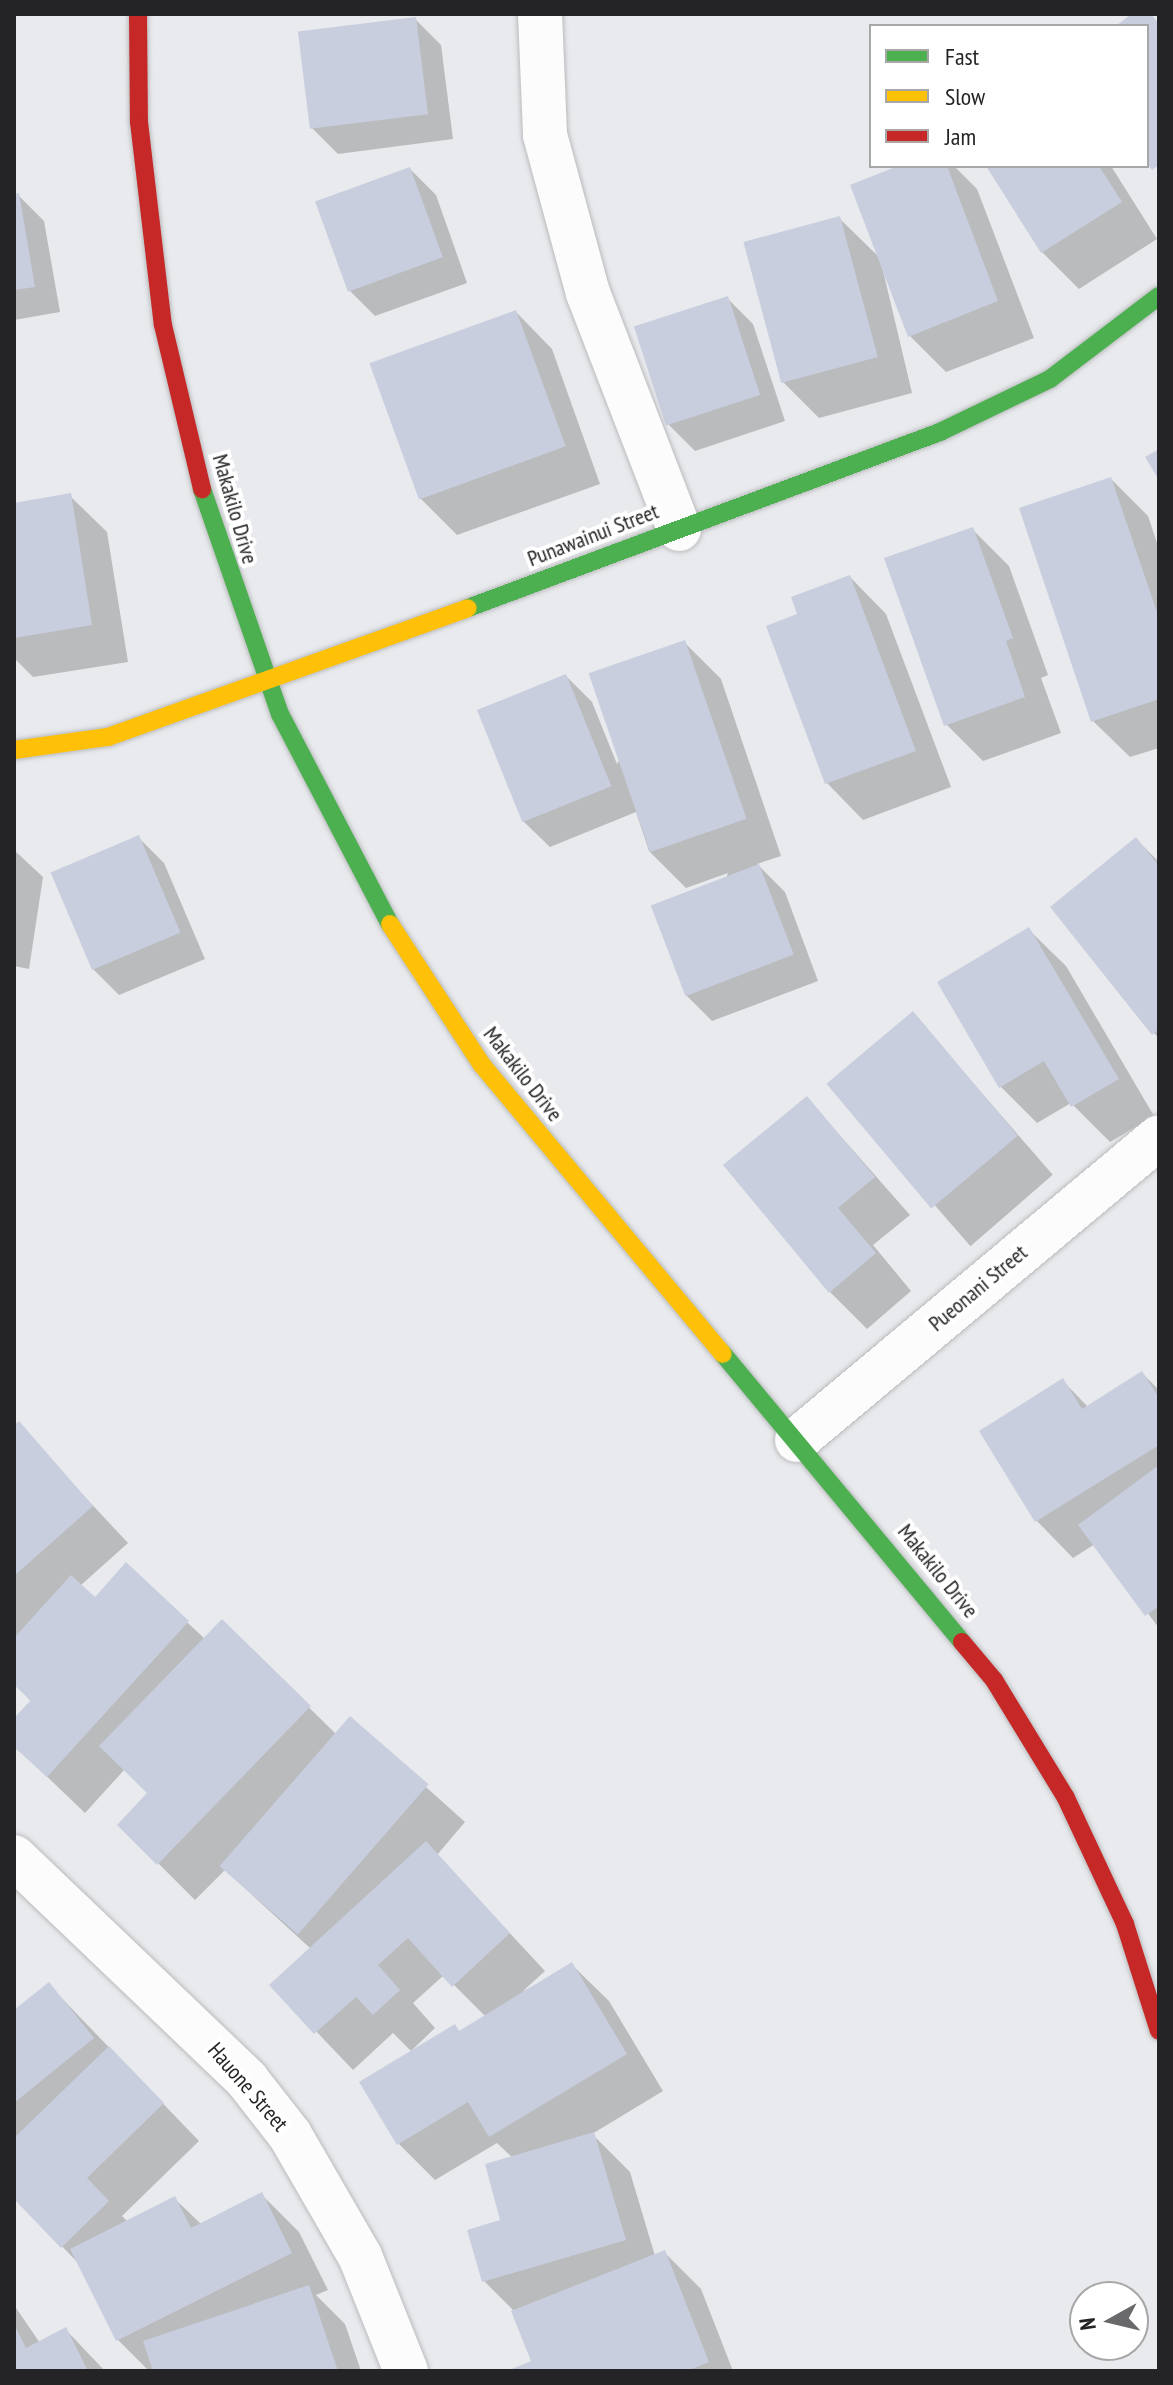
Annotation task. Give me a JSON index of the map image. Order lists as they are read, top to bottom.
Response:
{
  "streets": {
    "street": [
      "Makakilo Drive",
      "Punawainui Street",
      "Pueonani Street",
      "Hauone Street"
    ]
  },
  "crossings": [
    ["Makakilo Drive", "Punawainui Street"],
    ["Makakilo Drive", "Pueonani Street"]
  ],
  "legend": ["Fast", "Slow", "Jam"],
  "north": "left"
}
